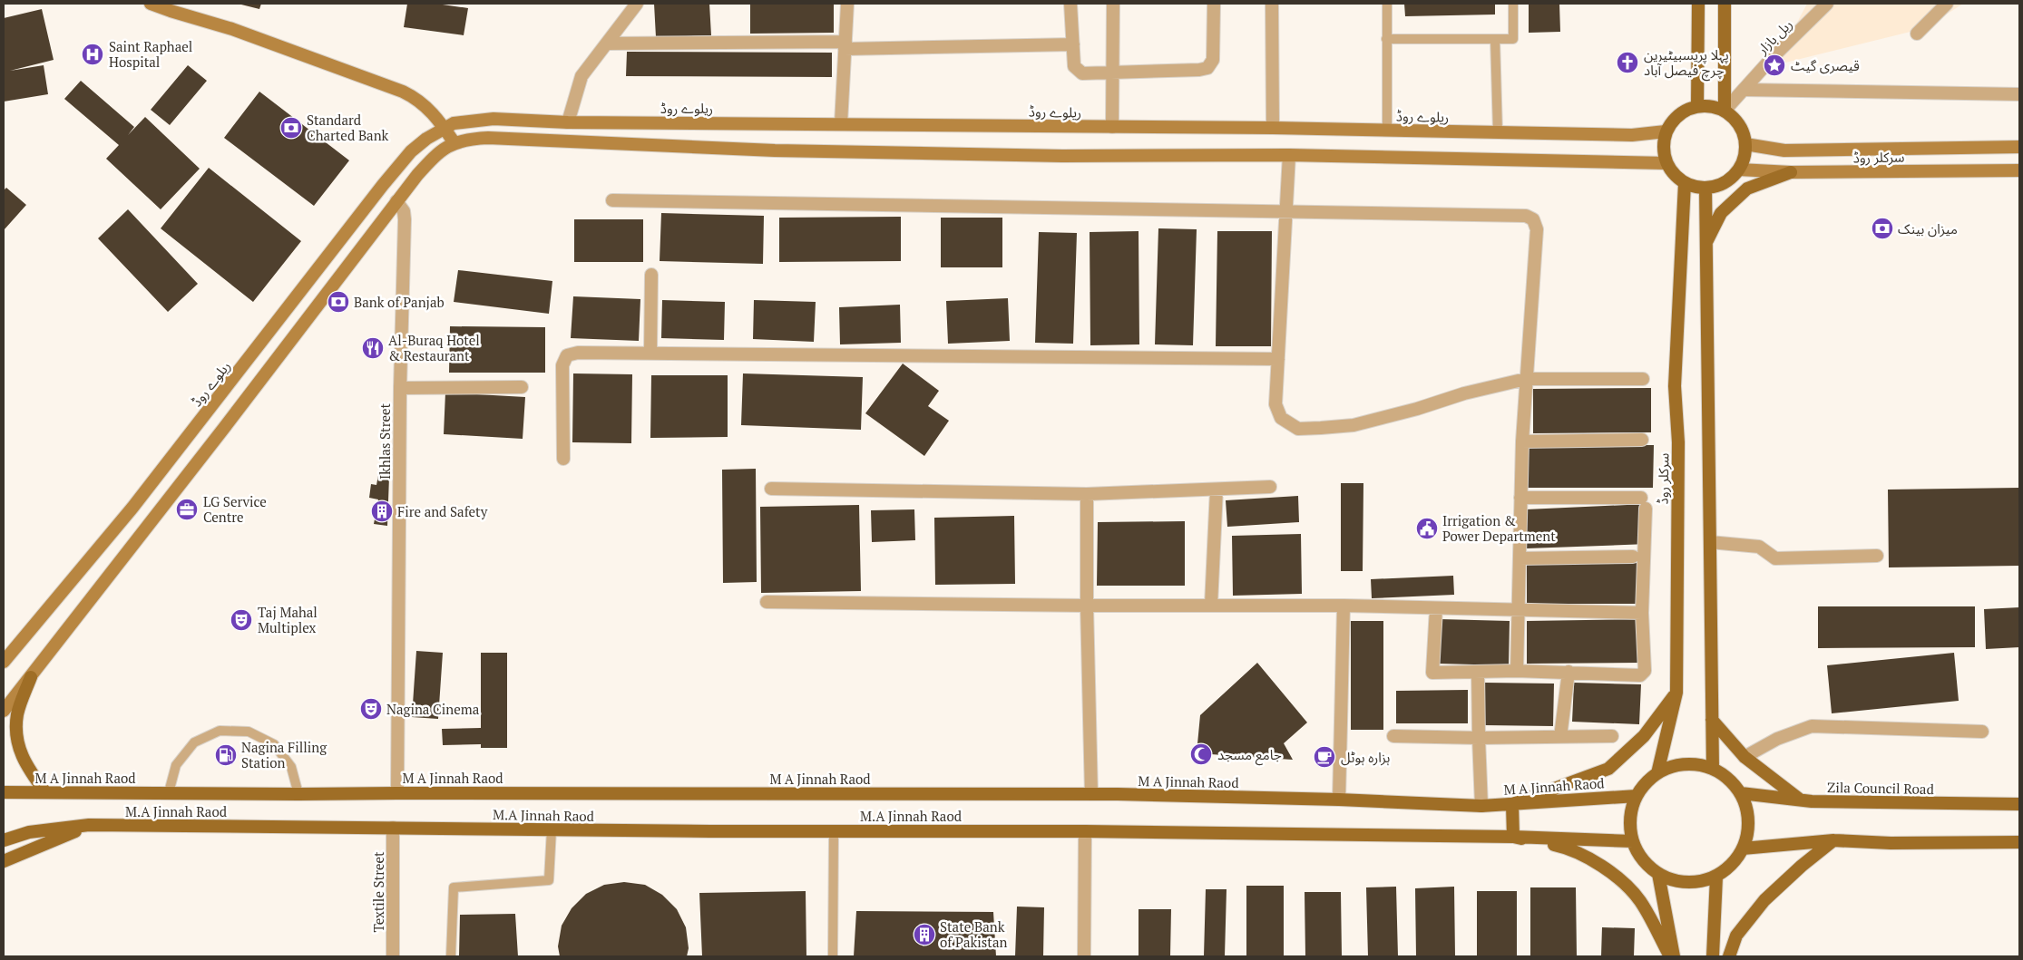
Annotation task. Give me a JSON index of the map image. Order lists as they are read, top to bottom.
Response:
{
  "streets": {
    "main road": [
      "ریلوے روڈ",
      "سرکلر روڈ",
      "M A Jinnah Raod",
      "Zila Council Road",
      "M.A Jinnah Raod"
    ],
    "street": ["ریل بازار", "Ikhlas Street", "Textile Street"]
  },
  "crossings": [
    ["ریل بازار", "ریلوے روڈ"],
    ["ریل بازار", "سرکلر روڈ"],
    ["ریلوے روڈ", "سرکلر روڈ"],
    ["سرکلر روڈ", "M A Jinnah Raod"],
    ["سرکلر روڈ", "Zila Council Road"],
    ["Ikhlas Street", "M A Jinnah Raod"],
    ["M A Jinnah Raod", "Zila Council Road"],
    ["M.A Jinnah Raod", "Textile Street"]
  ],
  "places": {
    "hospital": ["Saint Raphael Hospital"],
    "church": ["پہلا پریسبیٹیرین چرچ فیصل آباد"],
    "place": ["قیصری گیٹ"],
    "bank": ["Standard Charted Bank", "میزان بینک", "Bank of Panjab"],
    "restaurant": ["Al-Buraq Hotel & Restaurant"],
    "office": ["LG Service Centre"],
    "building": ["Fire and Safety", "State Bank of Pakistan"],
    "public building": ["Irrigation & Power Department"],
    "theatre": ["Taj Mahal Multiplex", "Nagina Cinema"],
    "mosque": ["جامع مسجد"],
    "fuel station": ["Nagina Filling Station"],
    "cafe": ["ہزارہ ہوٹل"]
  }
}
